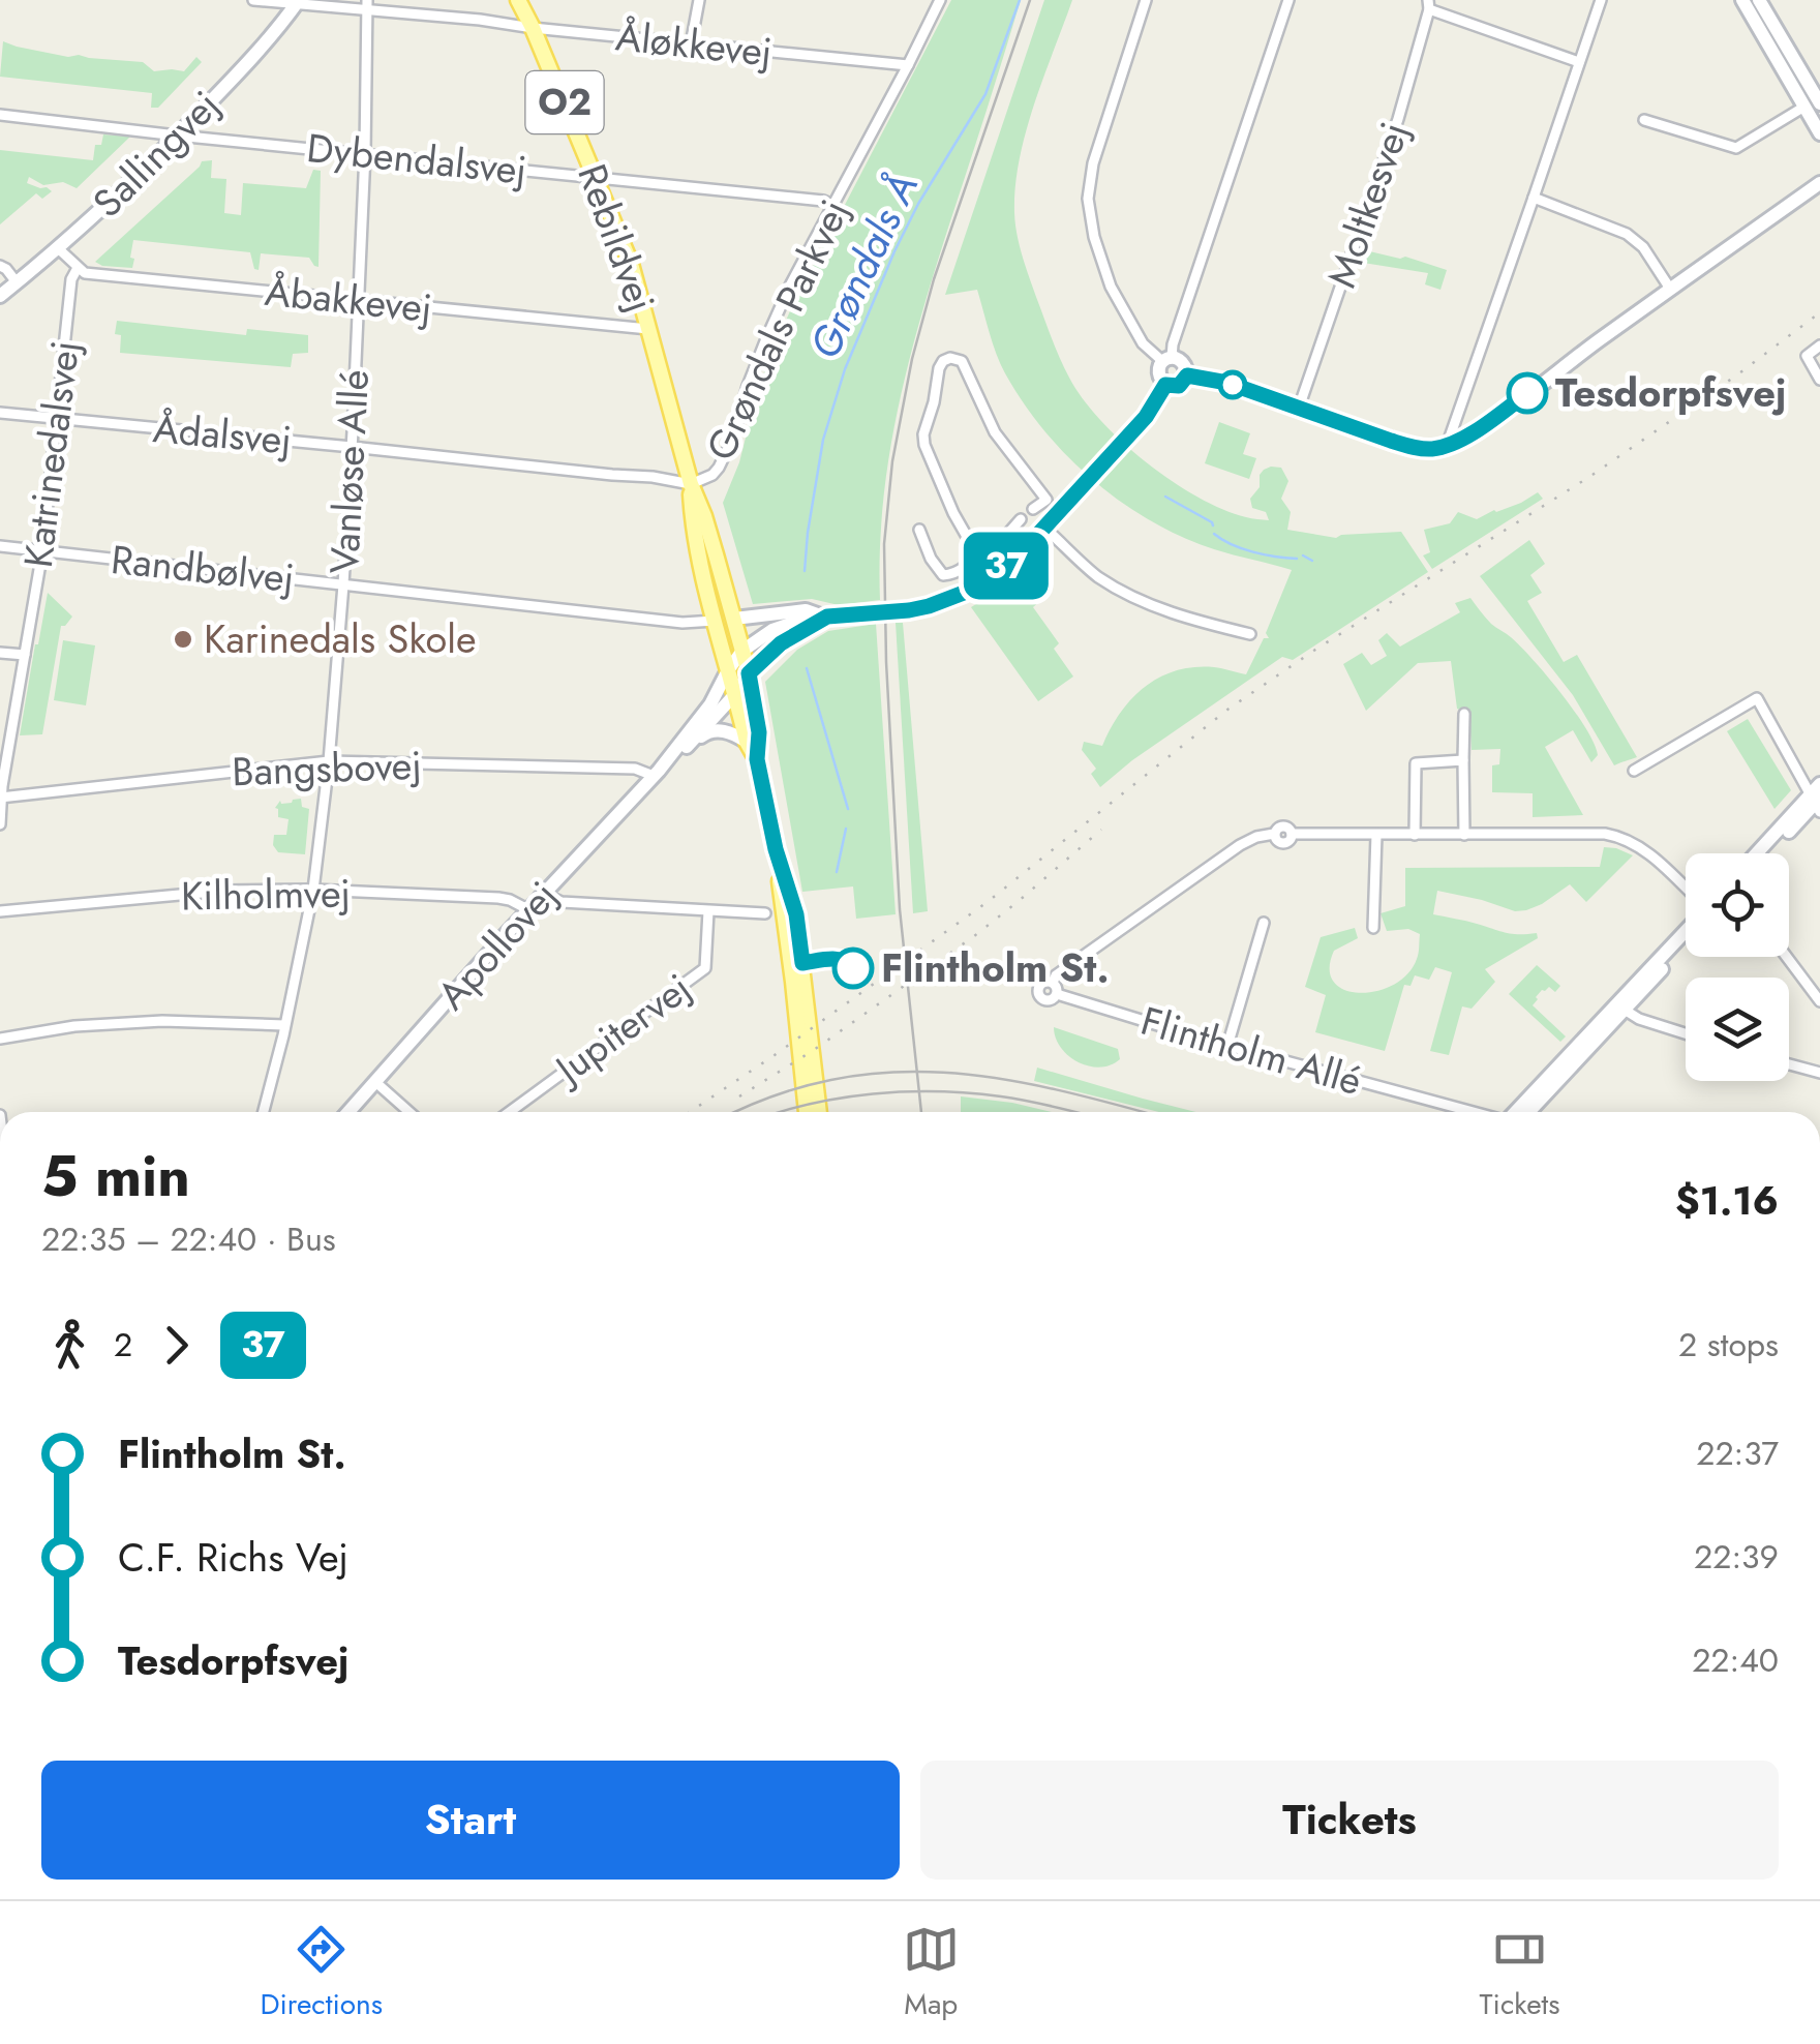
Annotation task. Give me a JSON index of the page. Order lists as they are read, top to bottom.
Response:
{
  "streets": {
    "main road": ["O2", "Rebildvej", "Grøndals Parkvej"],
    "street": [
      "Åløkkevej",
      "Sallingvej",
      "Dybendalsvej",
      "Moltkesvej",
      "Åbakkevej",
      "Ådalsvej",
      "Katrinedalsvej",
      "Vanløse Allé",
      "Randbølvej",
      "Bangsbovej",
      "Kilholmvej",
      "Apollovej",
      "Jupitervej",
      "Flintholm Allé"
    ]
  },
  "crossings": [
    ["Åløkkevej", "Sallingvej"],
    ["Åløkkevej", "Rebildvej"],
    ["Åløkkevej", "Grøndals Parkvej"],
    ["Åløkkevej", "Vanløse Allé"],
    ["Sallingvej", "Dybendalsvej"],
    ["Dybendalsvej", "Rebildvej"],
    ["Dybendalsvej", "Grøndals Parkvej"],
    ["Dybendalsvej", "Vanløse Allé"],
    ["Rebildvej", "Åbakkevej"],
    ["Rebildvej", "Grøndals Parkvej"],
    ["Rebildvej", "Ådalsvej"],
    ["Åbakkevej", "Katrinedalsvej"],
    ["Åbakkevej", "Vanløse Allé"],
    ["Grøndals Parkvej", "Ådalsvej"],
    ["Grøndals Parkvej", "Randbølvej"],
    ["Grøndals Parkvej", "Apollovej"],
    ["Ådalsvej", "Katrinedalsvej"],
    ["Ådalsvej", "Vanløse Allé"],
    ["Katrinedalsvej", "Randbølvej"],
    ["Katrinedalsvej", "Bangsbovej"],
    ["Vanløse Allé", "Randbølvej"],
    ["Vanløse Allé", "Bangsbovej"],
    ["Vanløse Allé", "Kilholmvej"],
    ["Bangsbovej", "Apollovej"],
    ["Kilholmvej", "Apollovej"]
  ],
  "water": ["Grøndals Å"],
  "places": ["Tesdorpfsvej", "Karinedals Skole", "Flintholm St."],
  "lines": ["bus line 37"],
  "page": {
    "on_map": "37",
    "heading": ["5 min", "22:35 – 22:40 · Bus", "$1.16"],
    "legs": ["2", "37", "2 stops"],
    "list": [
      {
        "name": "Flintholm St.",
        "value": "22:37"
      },
      {
        "name": "C.F. Richs Vej",
        "value": "22:39"
      },
      {
        "name": "Tesdorpfsvej",
        "value": "22:40"
      }
    ],
    "buttons": ["Start", "Tickets"],
    "tabs": ["Directions", "Map", "Tickets"]
  }
}
